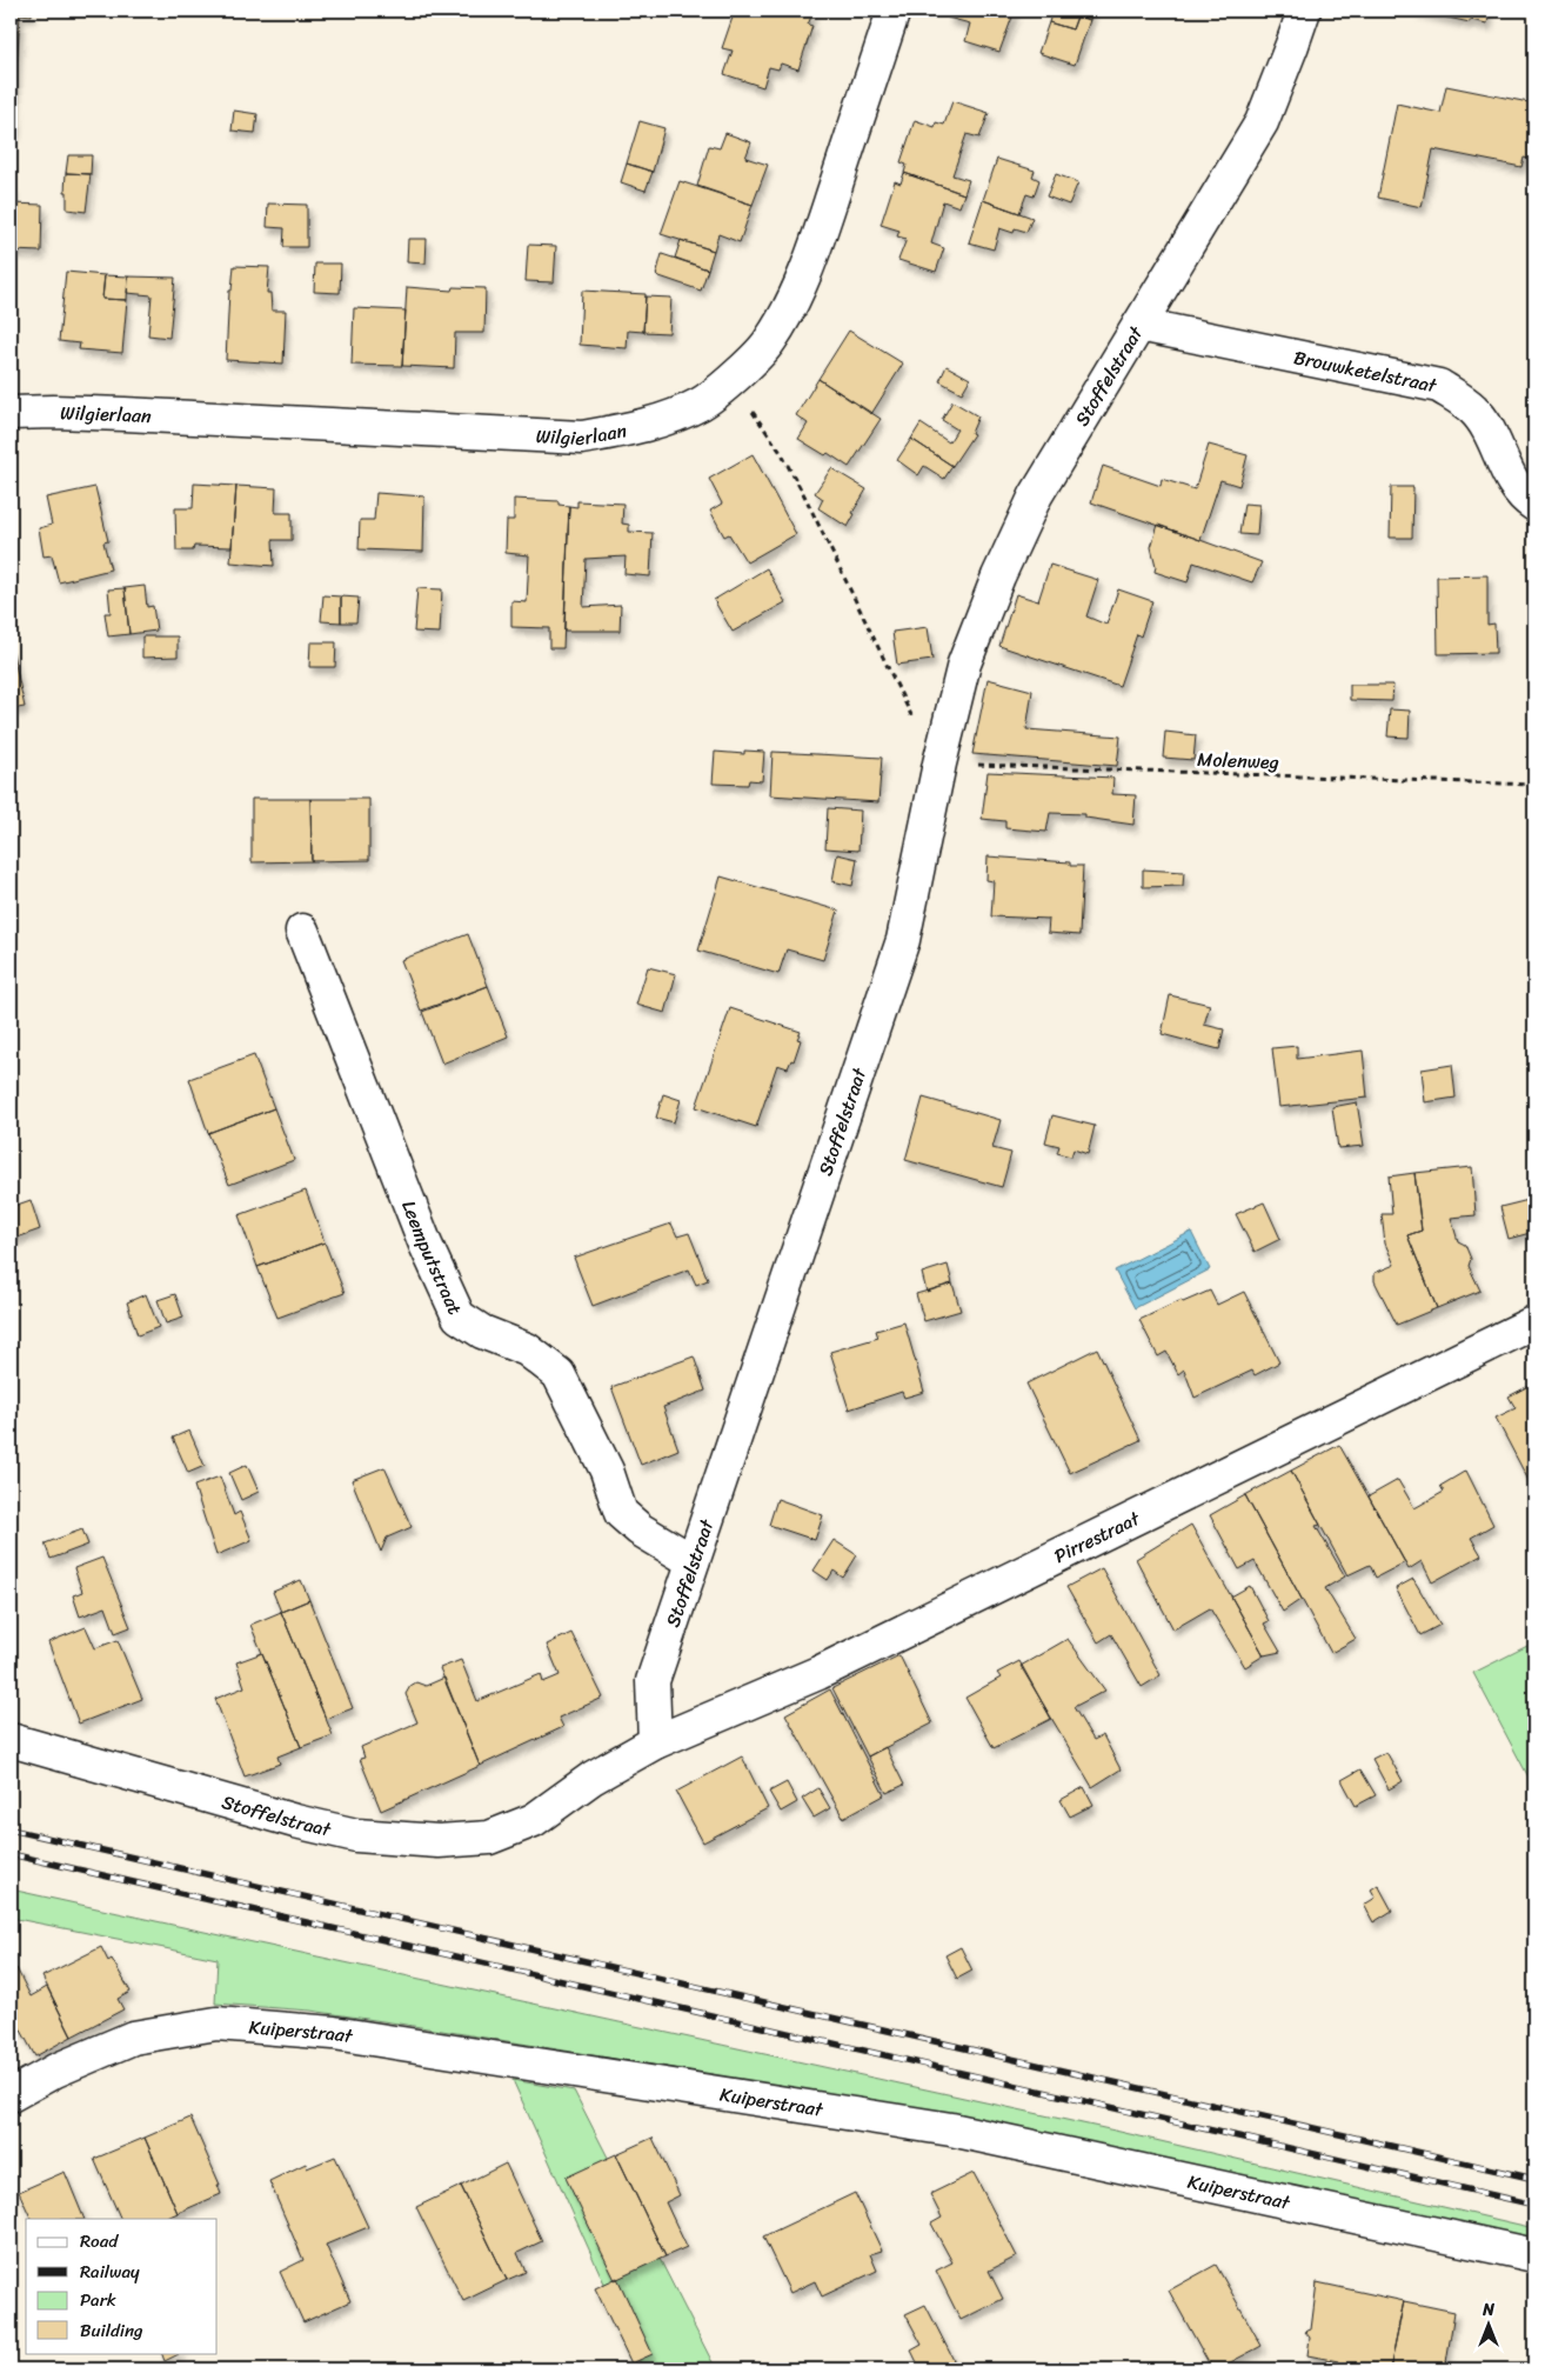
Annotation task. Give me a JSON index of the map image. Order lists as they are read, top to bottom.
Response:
{
  "streets": {
    "street": [
      "Brouwketelstraat",
      "Stoffelstraat",
      "Wilgierlaan",
      "Leemputstraat",
      "Pirrestraat",
      "Kuiperstraat"
    ],
    "path": ["Molenweg"]
  },
  "crossings": [
    ["Brouwketelstraat", "Stoffelstraat"],
    ["Stoffelstraat", "Molenweg"],
    ["Stoffelstraat", "Leemputstraat"],
    ["Stoffelstraat", "Pirrestraat"]
  ],
  "legend": [
    "Road",
    "Railway",
    "Park",
    "Building"
  ],
  "north": "top"
}
